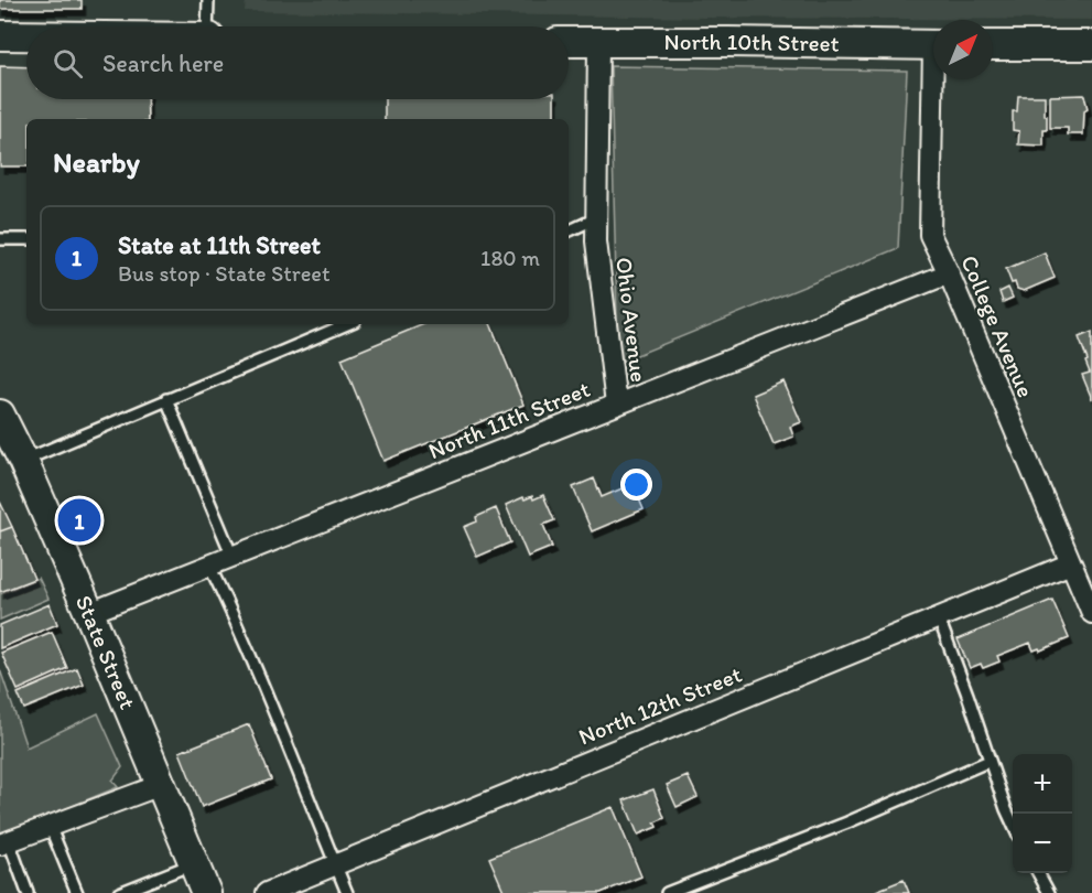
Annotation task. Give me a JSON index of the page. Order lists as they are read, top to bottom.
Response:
{
  "streets": {
    "main road": ["North 10th Street", "State Street"],
    "street": [
      "Ohio Avenue",
      "College Avenue",
      "North 11th Street",
      "North 12th Street"
    ]
  },
  "crossings": [
    ["North 10th Street", "Ohio Avenue"],
    ["Ohio Avenue", "North 11th Street"],
    ["College Avenue", "North 11th Street"],
    ["College Avenue", "North 12th Street"],
    ["North 11th Street", "State Street"]
  ],
  "north": "top right",
  "page": {
    "search": "Search here",
    "heading": "Nearby",
    "list": [
      {
        "mark": "1",
        "name": "State at 11th Street",
        "note": "Bus stop · State Street",
        "value": "180 m"
      }
    ],
    "pins": "1",
    "map_buttons": ["+", "−"]
  }
}
